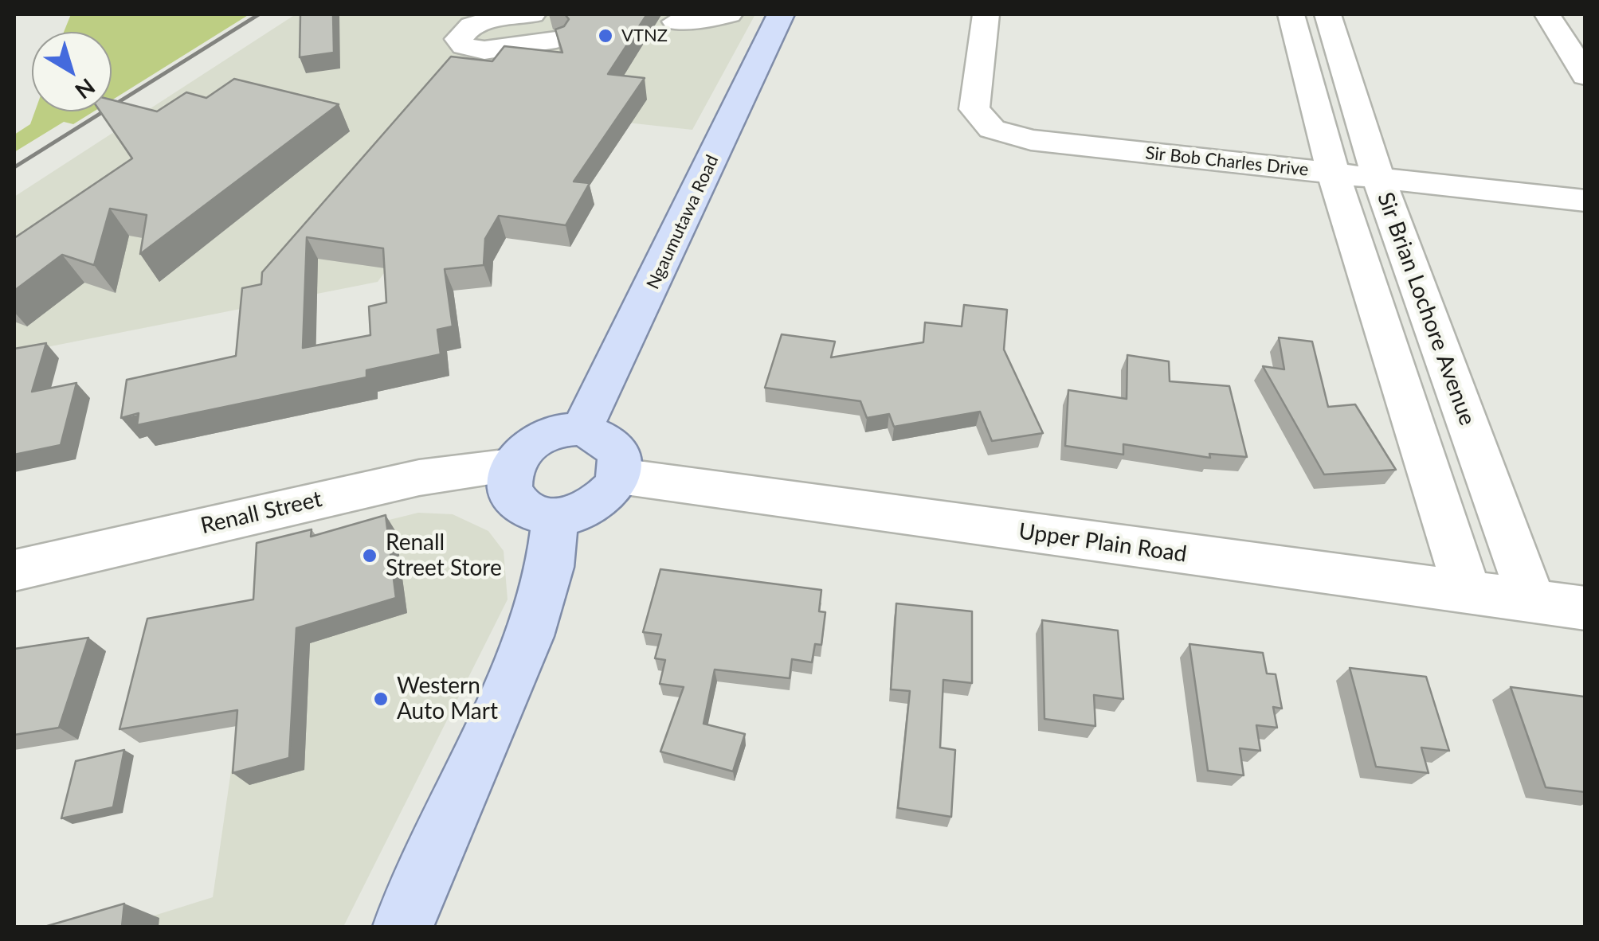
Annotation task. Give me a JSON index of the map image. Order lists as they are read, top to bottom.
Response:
{
  "streets": {
    "main road": ["Ngaumutawa Road"],
    "street": [
      "Sir Bob Charles Drive",
      "Sir Brian Lochore Avenue",
      "Renall Street",
      "Upper Plain Road"
    ]
  },
  "crossings": [
    ["Sir Bob Charles Drive", "Sir Brian Lochore Avenue"],
    ["Ngaumutawa Road", "Renall Street"],
    ["Ngaumutawa Road", "Upper Plain Road"],
    ["Sir Brian Lochore Avenue", "Upper Plain Road"],
    ["Renall Street", "Upper Plain Road"]
  ],
  "places": ["VTNZ", "Renall Street Store", "Western Auto Mart"],
  "north": "bottom right"
}
